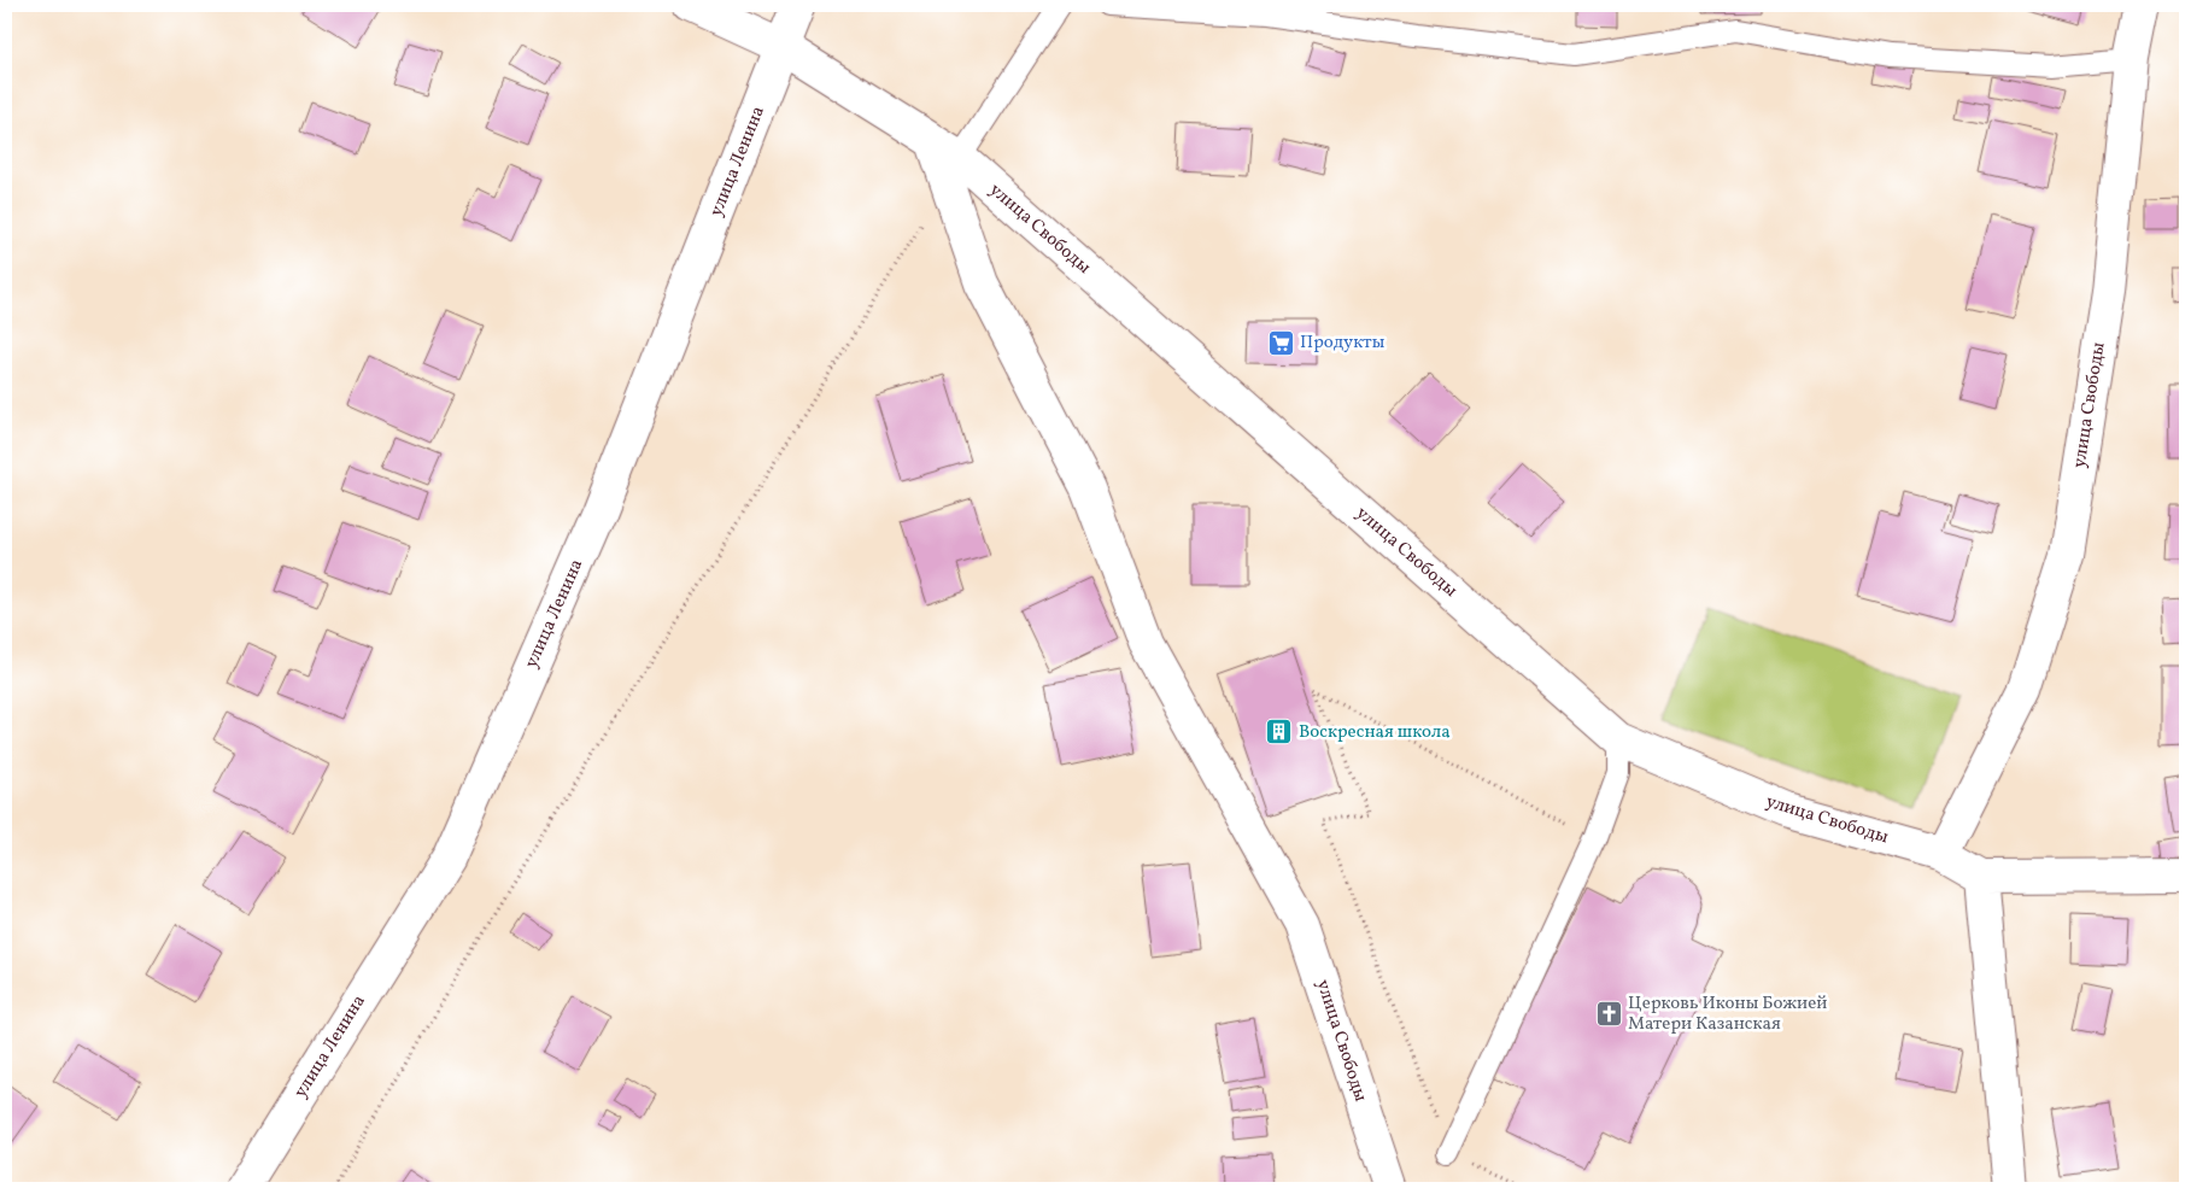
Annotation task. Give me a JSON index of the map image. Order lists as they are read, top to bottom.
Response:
{
  "streets": {
    "street": ["улица Ленина", "улица Свободы"]
  },
  "crossings": [
    ["улица Ленина", "улица Свободы"]
  ],
  "places": {
    "supermarket": ["Продукты"],
    "building": ["Воскресная школа"],
    "church": ["Церковь Иконы Божией Матери Казанская"]
  }
}
